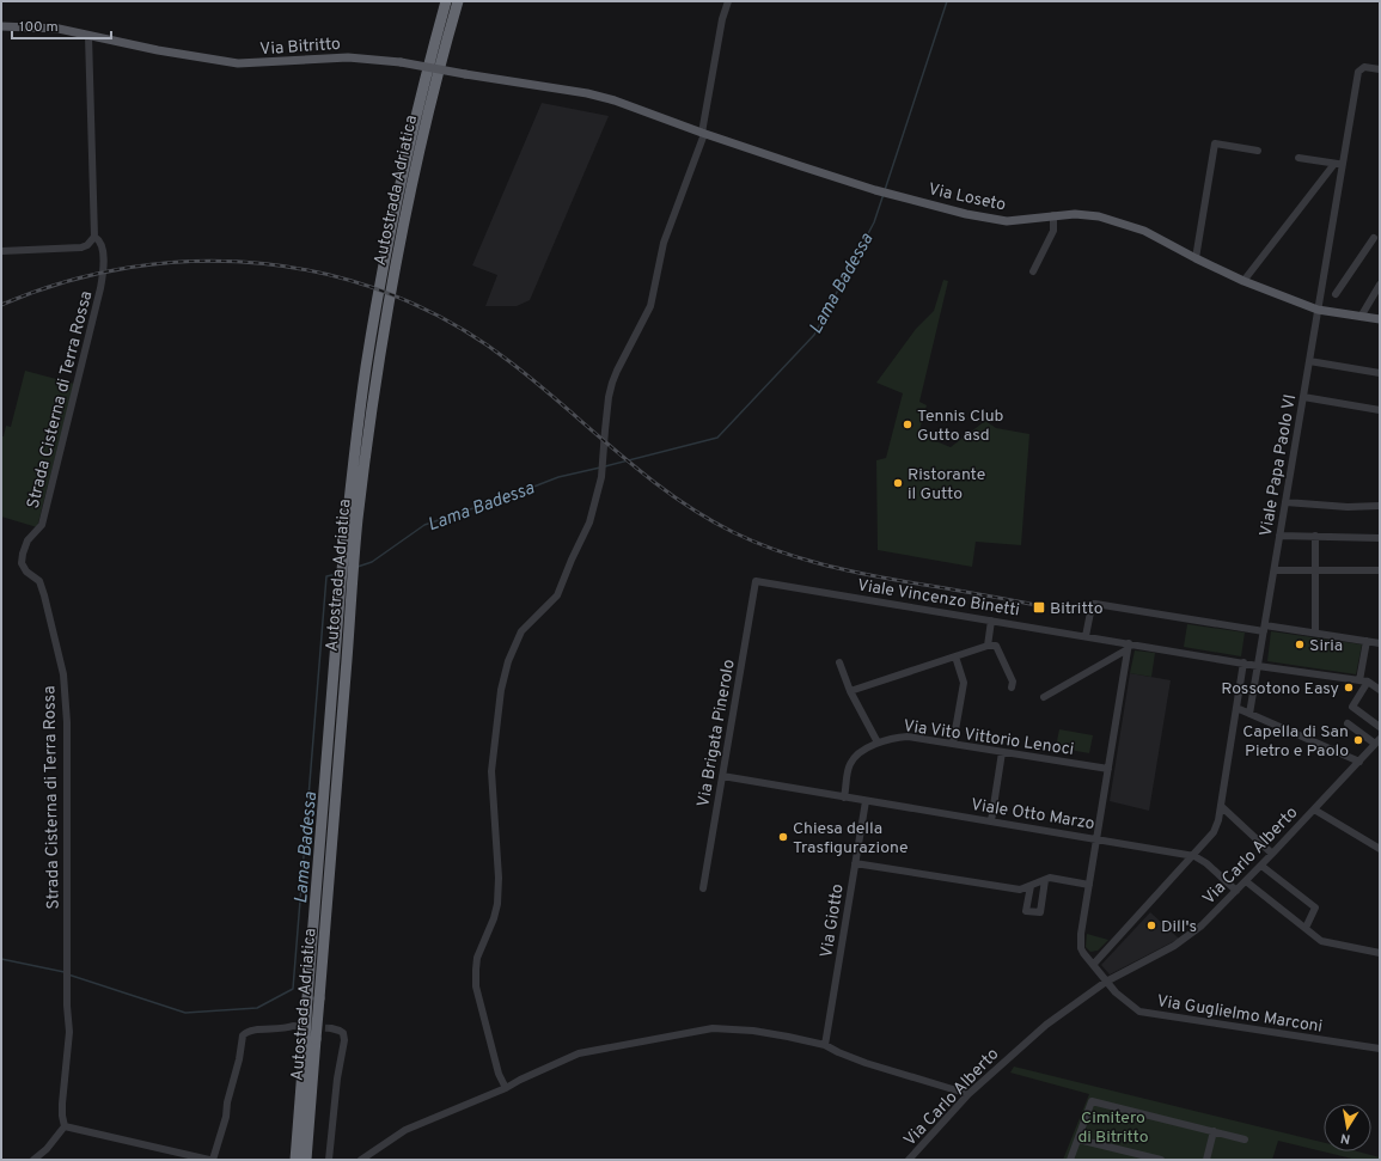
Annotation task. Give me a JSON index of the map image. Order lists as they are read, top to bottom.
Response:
{
  "streets": {
    "highway": ["Autostrada Adriatica"],
    "main road": ["Via Bitritto", "Via Loseto"],
    "street": [
      "Strada Cisterna di Terra Rossa",
      "Viale Papa Paolo VI",
      "Viale Vincenzo Binetti",
      "Via Brigata Pinerolo",
      "Via Vito Vittorio Lenoci",
      "Viale Otto Marzo",
      "Via Carlo Alberto",
      "Via Giotto",
      "Via Guglielmo Marconi"
    ]
  },
  "crossings": [
    ["Via Bitritto", "Via Loseto"],
    ["Via Bitritto", "Strada Cisterna di Terra Rossa"],
    ["Via Loseto", "Viale Papa Paolo VI"],
    ["Viale Papa Paolo VI", "Viale Vincenzo Binetti"],
    ["Viale Vincenzo Binetti", "Via Brigata Pinerolo"],
    ["Viale Vincenzo Binetti", "Via Guglielmo Marconi"],
    ["Via Brigata Pinerolo", "Viale Otto Marzo"],
    ["Via Vito Vittorio Lenoci", "Viale Otto Marzo"],
    ["Via Vito Vittorio Lenoci", "Via Guglielmo Marconi"],
    ["Viale Otto Marzo", "Via Giotto"],
    ["Viale Otto Marzo", "Via Guglielmo Marconi"],
    ["Via Carlo Alberto", "Via Guglielmo Marconi"]
  ],
  "water": ["Lama Badessa"],
  "parks": ["Cimitero di Bitritto"],
  "places": {
    "other": [
      "Tennis Club Gutto asd",
      "Ristorante il Gutto",
      "Siria",
      "Rossotono Easy",
      "Capella di San Pietro e Paolo",
      "Chiesa della Trasfigurazione",
      "Dill's"
    ],
    "transit": ["Bitritto"]
  },
  "scale_bar": "100 m",
  "north": "bottom"
}
